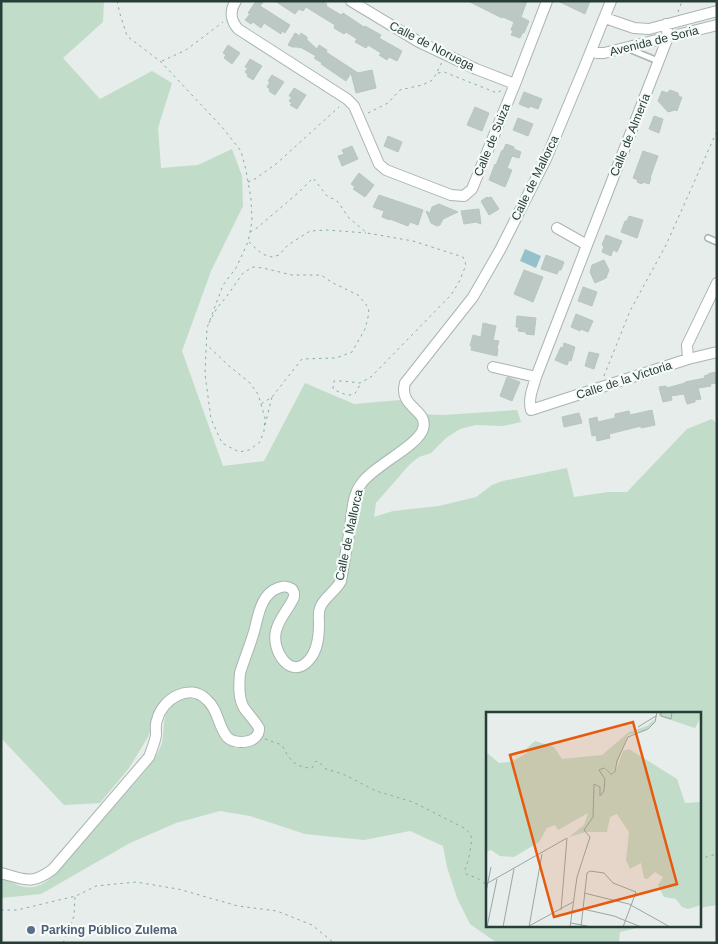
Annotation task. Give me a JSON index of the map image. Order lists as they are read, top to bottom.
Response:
{
  "streets": {
    "street": [
      "Avenida de Soria",
      "Calle de Noruega",
      "Calle de Almería",
      "Calle de Suiza",
      "Calle de Mallorca",
      "Calle de la Victoria"
    ]
  },
  "crossings": [
    ["Avenida de Soria", "Calle de Almería"],
    ["Avenida de Soria", "Calle de Mallorca"],
    ["Calle de Noruega", "Calle de Suiza"],
    ["Calle de Almería", "Calle de la Victoria"]
  ],
  "places": ["Parking Público Zulema"]
}
